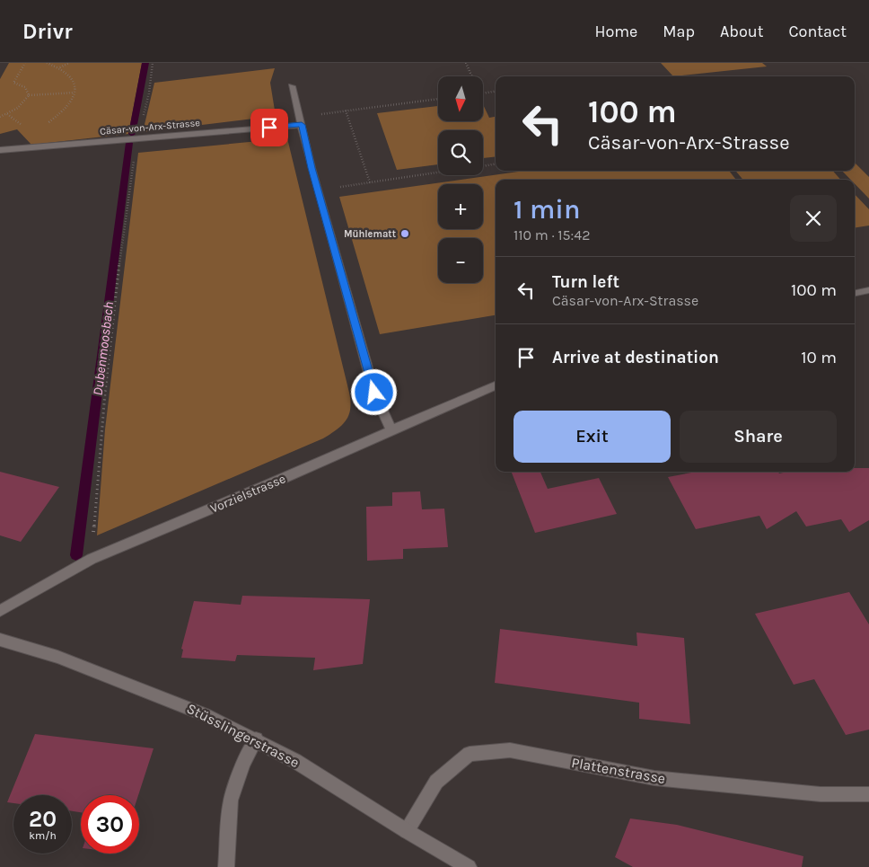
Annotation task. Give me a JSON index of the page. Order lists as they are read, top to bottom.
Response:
{
  "streets": {
    "street": [
      "Cäsar-von-Arx-Strasse",
      "Vorzielstrasse",
      "Stüsslingerstrasse",
      "Plattenstrasse"
    ]
  },
  "crossings": [
    ["Stüsslingerstrasse", "Plattenstrasse"]
  ],
  "water": ["Dubenmoosbach"],
  "places": ["Mühlematt"],
  "north": "bottom",
  "page": {
    "header": "Drivr",
    "nav": [
      "Home",
      "Map",
      "About",
      "Contact"
    ],
    "map_buttons": ["+", "−"],
    "turn": ["100 m", "Cäsar-von-Arx-Strasse"],
    "heading": ["1 min", "110 m · 15:42"],
    "list": [
      {
        "name": "Turn left",
        "note": "Cäsar-von-Arx-Strasse",
        "value": "100 m"
      },
      {
        "name": "Arrive at destination",
        "value": "10 m"
      }
    ],
    "buttons": ["Exit", "Share"],
    "speed": "20 km/h",
    "limit": "30"
  }
}
